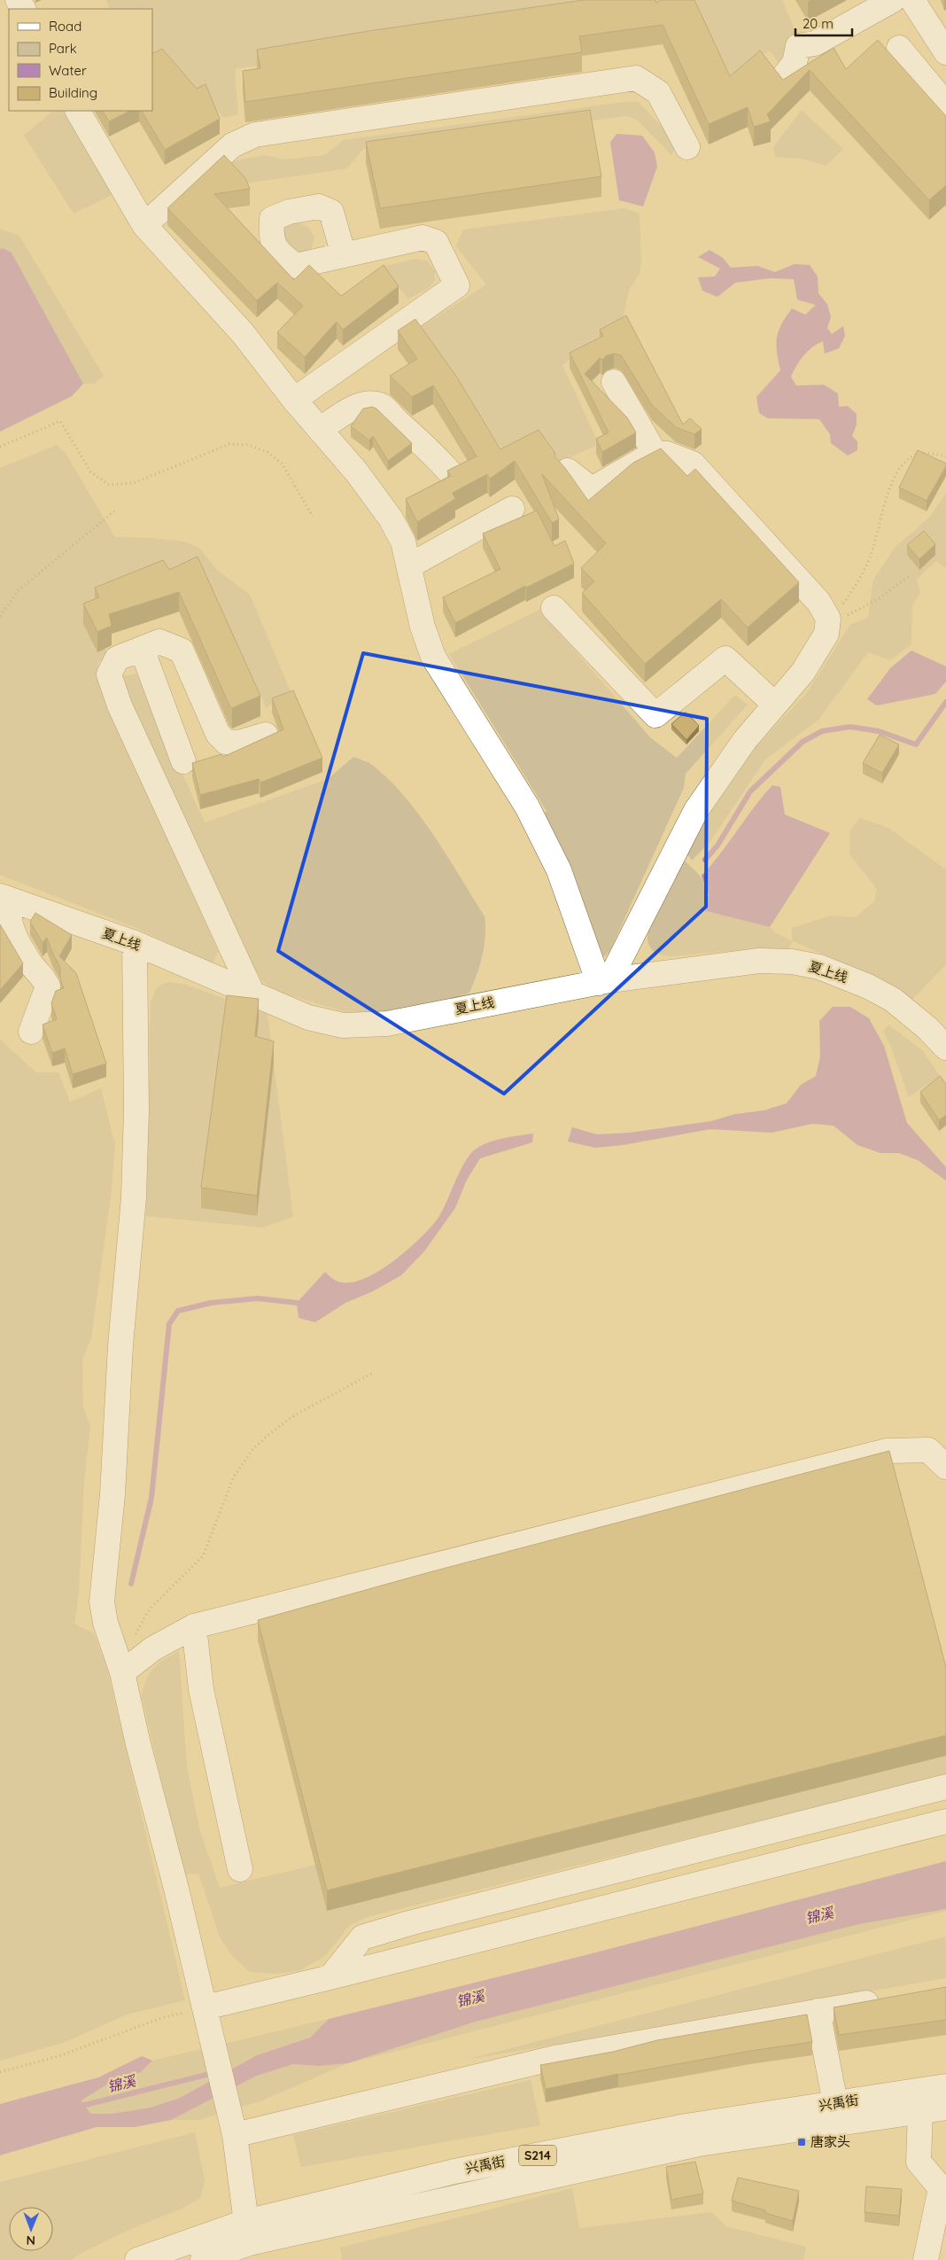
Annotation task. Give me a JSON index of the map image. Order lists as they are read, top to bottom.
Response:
{
  "streets": {
    "street": ["夏上线", "兴禹街", "S214"]
  },
  "water": ["锦溪"],
  "places": {
    "transit": ["唐家头"]
  },
  "legend": [
    "Road",
    "Park",
    "Water",
    "Building"
  ],
  "scale_bar": "20 m",
  "north": "bottom"
}
